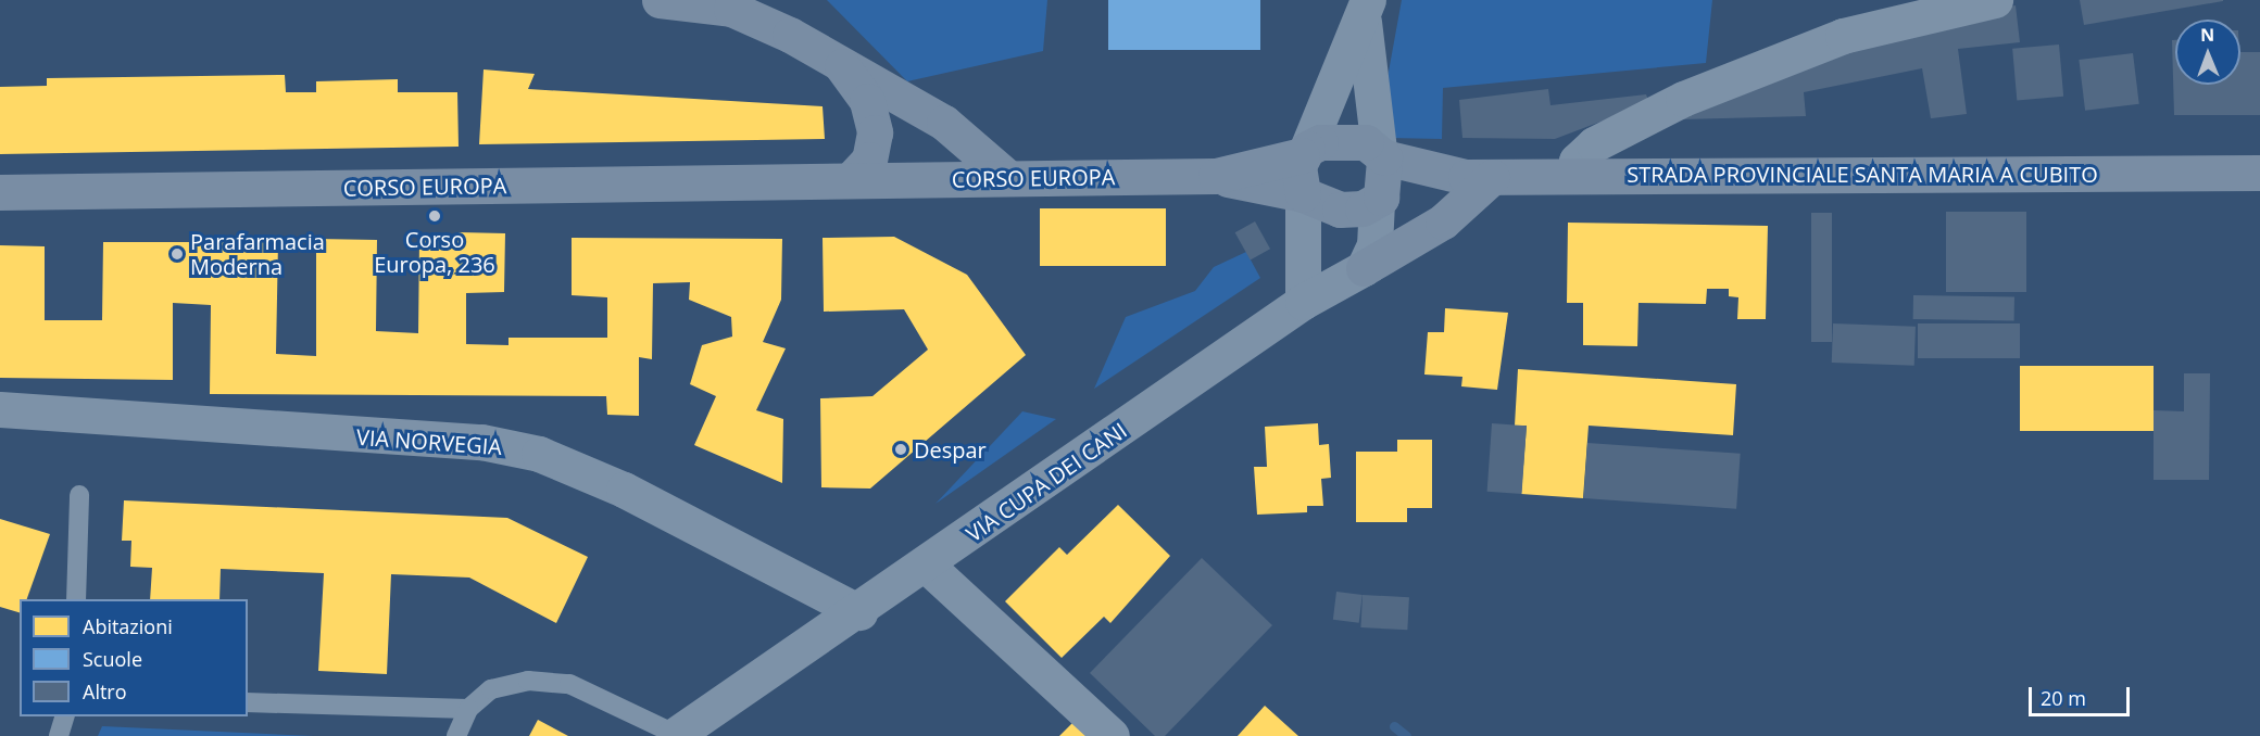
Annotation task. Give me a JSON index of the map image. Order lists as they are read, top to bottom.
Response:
{
  "streets": {
    "main road": ["STRADA PROVINCIALE SANTA MARIA A CUBITO", "CORSO EUROPA"],
    "street": ["VIA NORVEGIA", "VIA CUPA DEI CANI"]
  },
  "crossings": [
    ["VIA NORVEGIA", "VIA CUPA DEI CANI"]
  ],
  "places": ["Corso Europa, 236", "Parafarmacia Moderna", "Despar"],
  "legend": ["Abitazioni", "Scuole", "Altro"],
  "scale_bar": "20 m",
  "north": "top"
}
